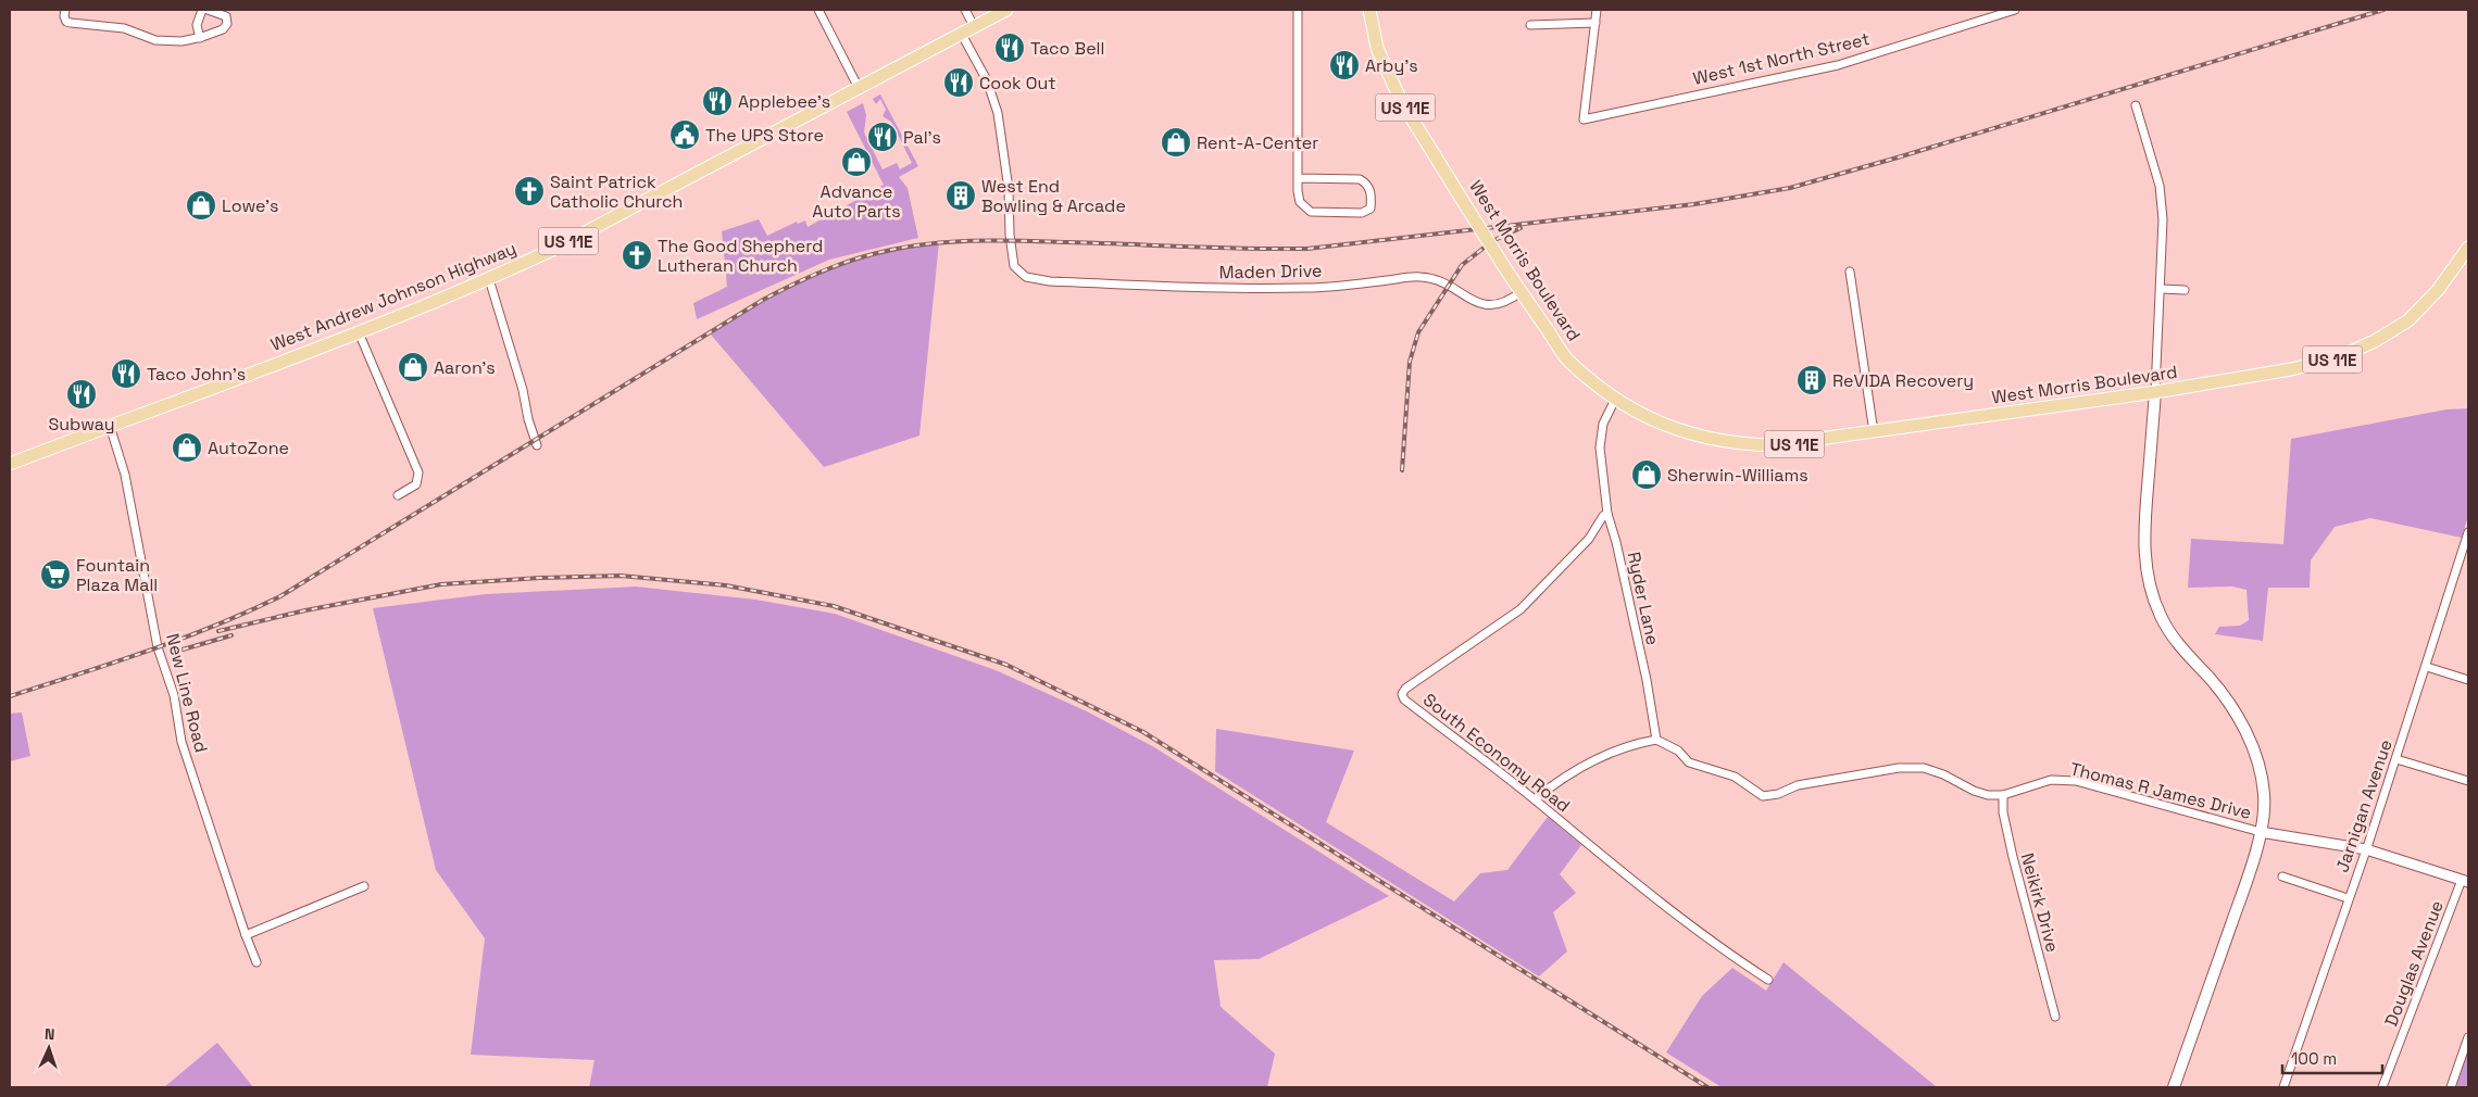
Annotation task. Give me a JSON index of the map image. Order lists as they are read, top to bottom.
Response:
{
  "streets": {
    "main road": ["US 11E", "West Morris Boulevard", "West Andrew Johnson Highway"],
    "street": [
      "West 1st North Street",
      "Maden Drive",
      "Ryder Lane",
      "New Line Road",
      "South Economy Road",
      "Thomas R James Drive",
      "Jarnigan Avenue",
      "Neikirk Drive",
      "Douglas Avenue"
    ]
  },
  "crossings": [
    ["West Morris Boulevard", "Maden Drive"],
    ["West Morris Boulevard", "Ryder Lane"],
    ["Maden Drive", "West Andrew Johnson Highway"],
    ["West Andrew Johnson Highway", "New Line Road"],
    ["Ryder Lane", "South Economy Road"],
    ["Ryder Lane", "Thomas R James Drive"],
    ["Thomas R James Drive", "Neikirk Drive"]
  ],
  "places": {
    "restaurant": [
      "Taco Bell",
      "Arby's",
      "Cook Out",
      "Applebee's",
      "Pal's",
      "Taco John's",
      "Subway"
    ],
    "public building": ["The UPS Store"],
    "shop": [
      "Rent-A-Center",
      "Advance Auto Parts",
      "Lowe's",
      "Aaron's",
      "AutoZone",
      "Sherwin-Williams"
    ],
    "church": ["Saint Patrick Catholic Church", "The Good Shepherd Lutheran Church"],
    "building": ["West End Bowling & Arcade", "ReVIDA Recovery"],
    "supermarket": ["Fountain Plaza Mall"]
  },
  "scale_bar": "100 m",
  "north": "top"
}
